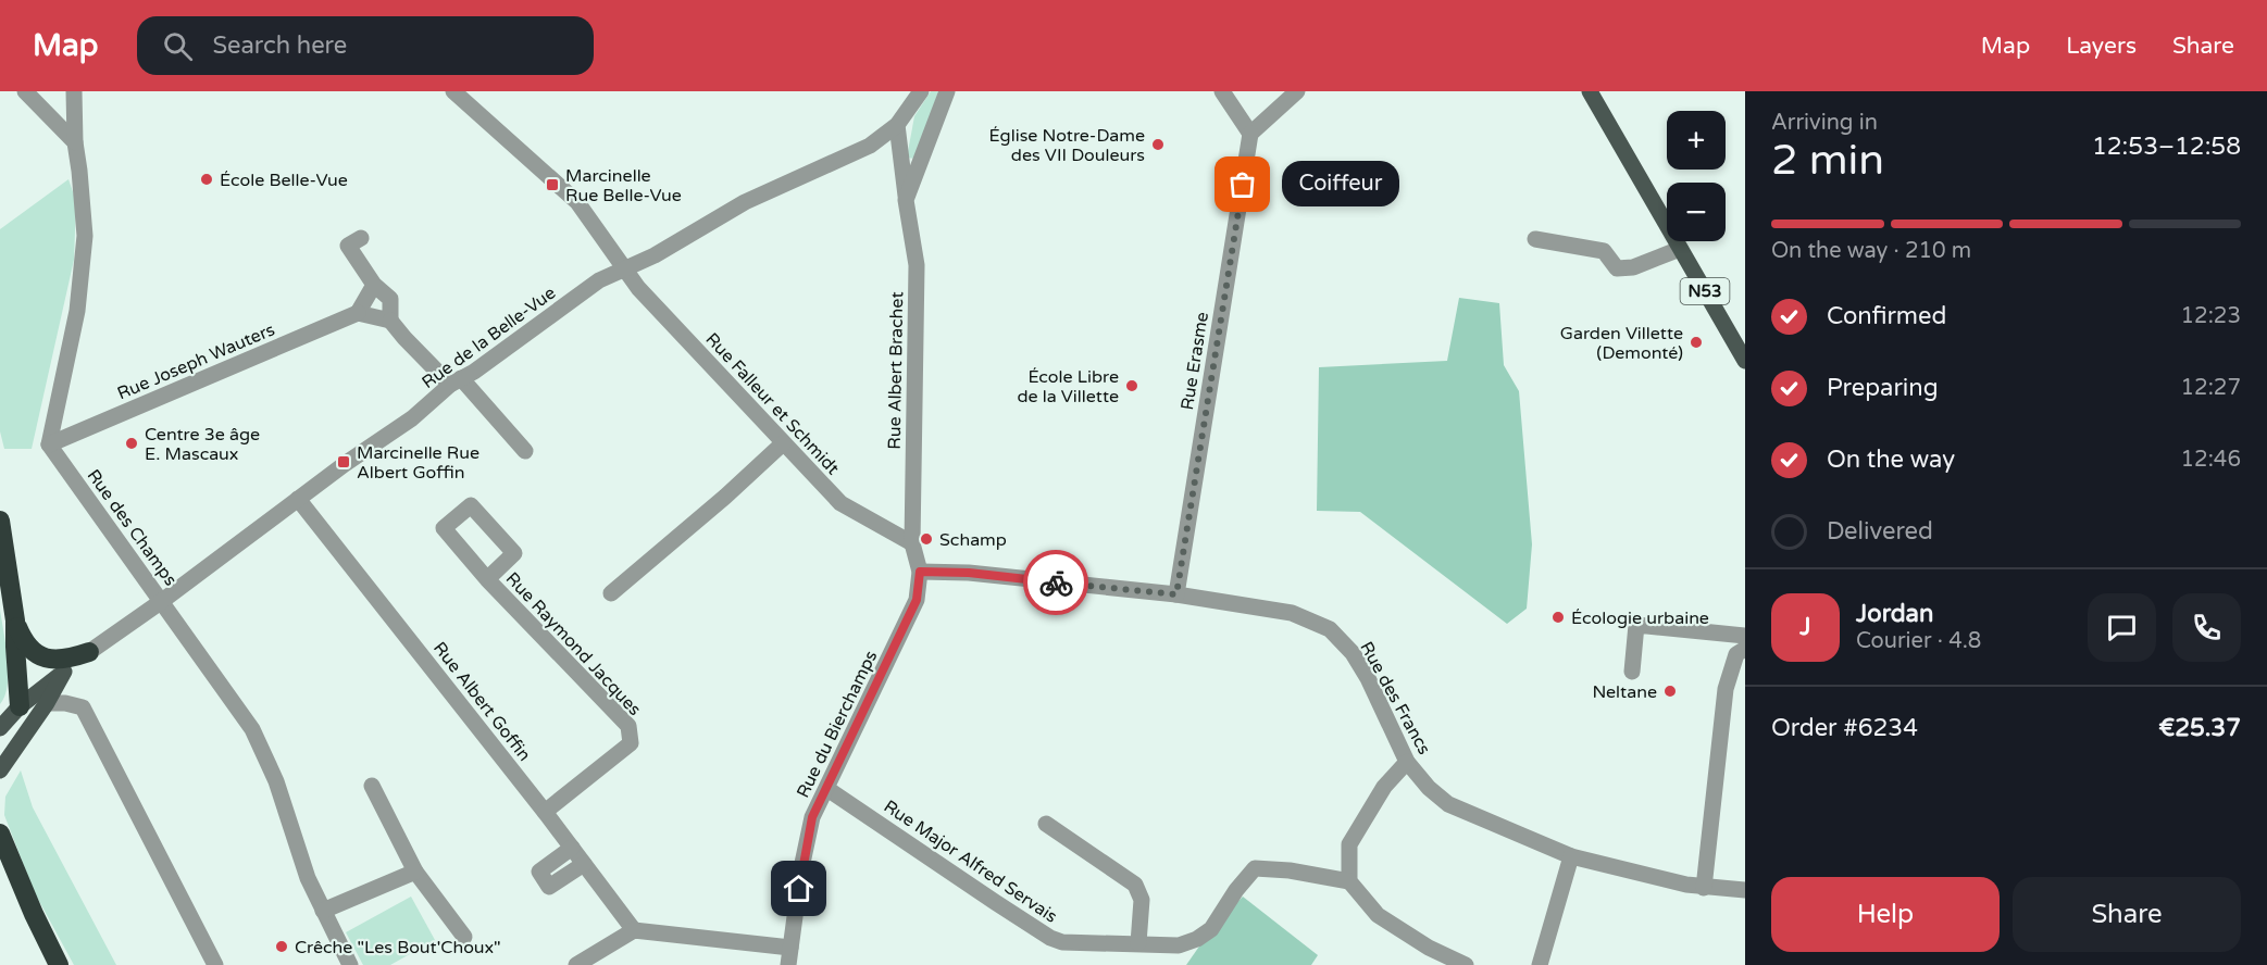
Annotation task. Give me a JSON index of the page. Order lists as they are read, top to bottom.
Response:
{
  "streets": {
    "main road": ["N53", "Rue de la Belle-Vue"],
    "street": [
      "Rue Joseph Wauters",
      "Rue Erasme",
      "Rue Albert Brachet",
      "Rue Falleur et Schmidt",
      "Rue des Champs",
      "Rue Raymond Jacques",
      "Rue des Francs",
      "Rue Albert Goffin",
      "Rue du Bierchamps",
      "Rue Major Alfred Servais"
    ]
  },
  "crossings": [
    ["Rue de la Belle-Vue", "Rue Albert Brachet"],
    ["Rue de la Belle-Vue", "Rue Falleur et Schmidt"],
    ["Rue de la Belle-Vue", "Rue des Champs"],
    ["Rue de la Belle-Vue", "Rue Albert Goffin"],
    ["Rue Joseph Wauters", "Rue des Champs"],
    ["Rue Erasme", "Rue des Francs"],
    ["Rue Albert Brachet", "Rue Falleur et Schmidt"],
    ["Rue Albert Brachet", "Rue du Bierchamps"],
    ["Rue Falleur et Schmidt", "Rue du Bierchamps"],
    ["Rue Raymond Jacques", "Rue Albert Goffin"],
    ["Rue des Francs", "Rue du Bierchamps"],
    ["Rue du Bierchamps", "Rue Major Alfred Servais"]
  ],
  "places": {
    "other": [
      "Église Notre-Dame des VII Douleurs",
      "École Belle-Vue",
      "Coiffeur",
      "Garden Villette (Demonté)",
      "École Libre de la Villette",
      "Centre 3e âge E. Mascaux",
      "Schamp",
      "Écologie urbaine",
      "Neltane",
      "Crêche \"Les Bout'Choux\""
    ],
    "transit": ["Marcinelle Rue Belle-Vue", "Marcinelle Rue Albert Goffin"]
  },
  "page": {
    "header": "Map",
    "search": "Search here",
    "nav": ["Map", "Layers", "Share"],
    "heading": ["2 min", "Arriving in", "12:53–12:58"],
    "panel": [
      "Jordan",
      "Courier · 4.8",
      "Order #6234",
      "€25.37"
    ],
    "map_buttons": ["+", "−"],
    "bubble": "Coiffeur",
    "bar": "On the way · 210 m",
    "list": [
      ["Confirmed", "12:23"],
      ["Preparing", "12:27"],
      ["On the way", "12:46"],
      "Delivered"
    ],
    "round": "J",
    "buttons": ["Help", "Share"]
  }
}
